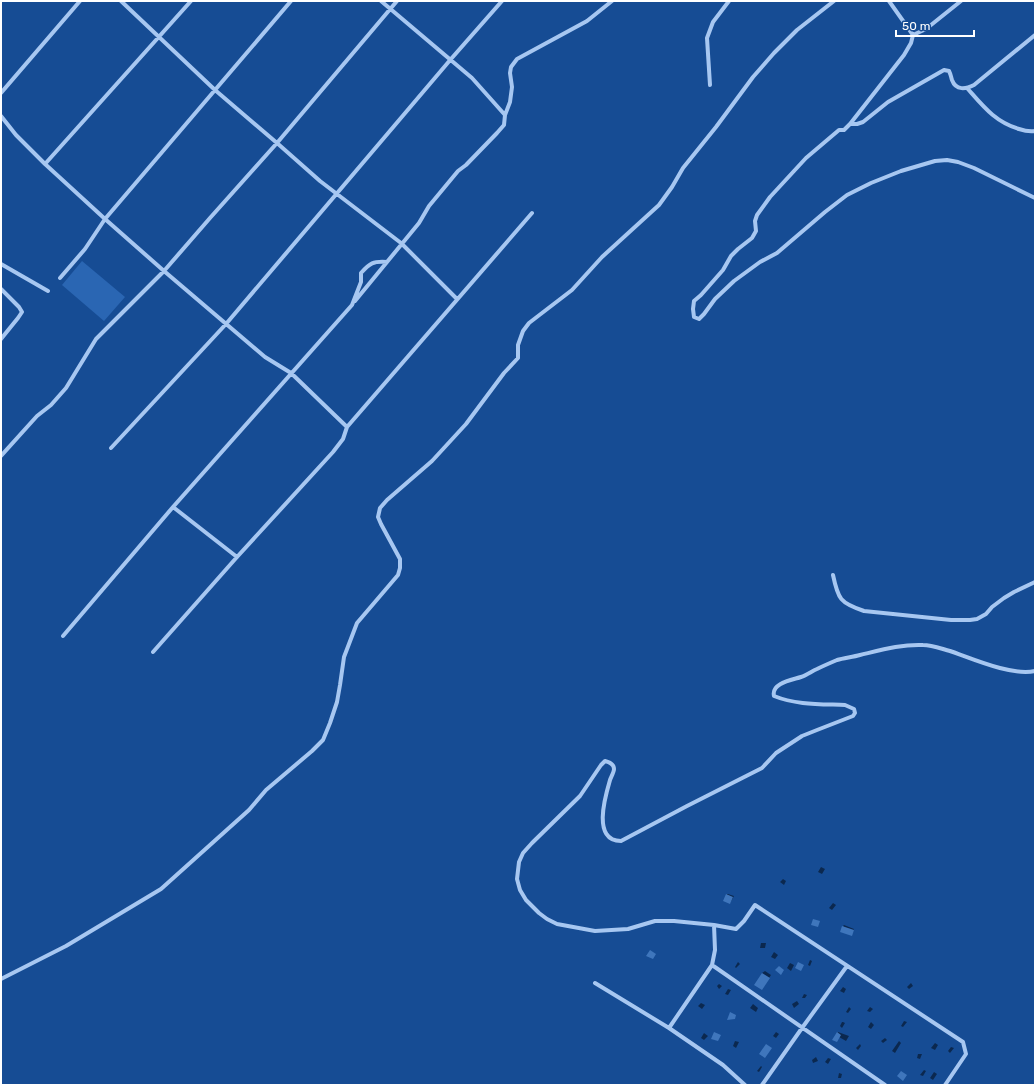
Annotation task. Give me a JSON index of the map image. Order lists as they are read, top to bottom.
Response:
{
  "scale_bar": "50 m"
}
